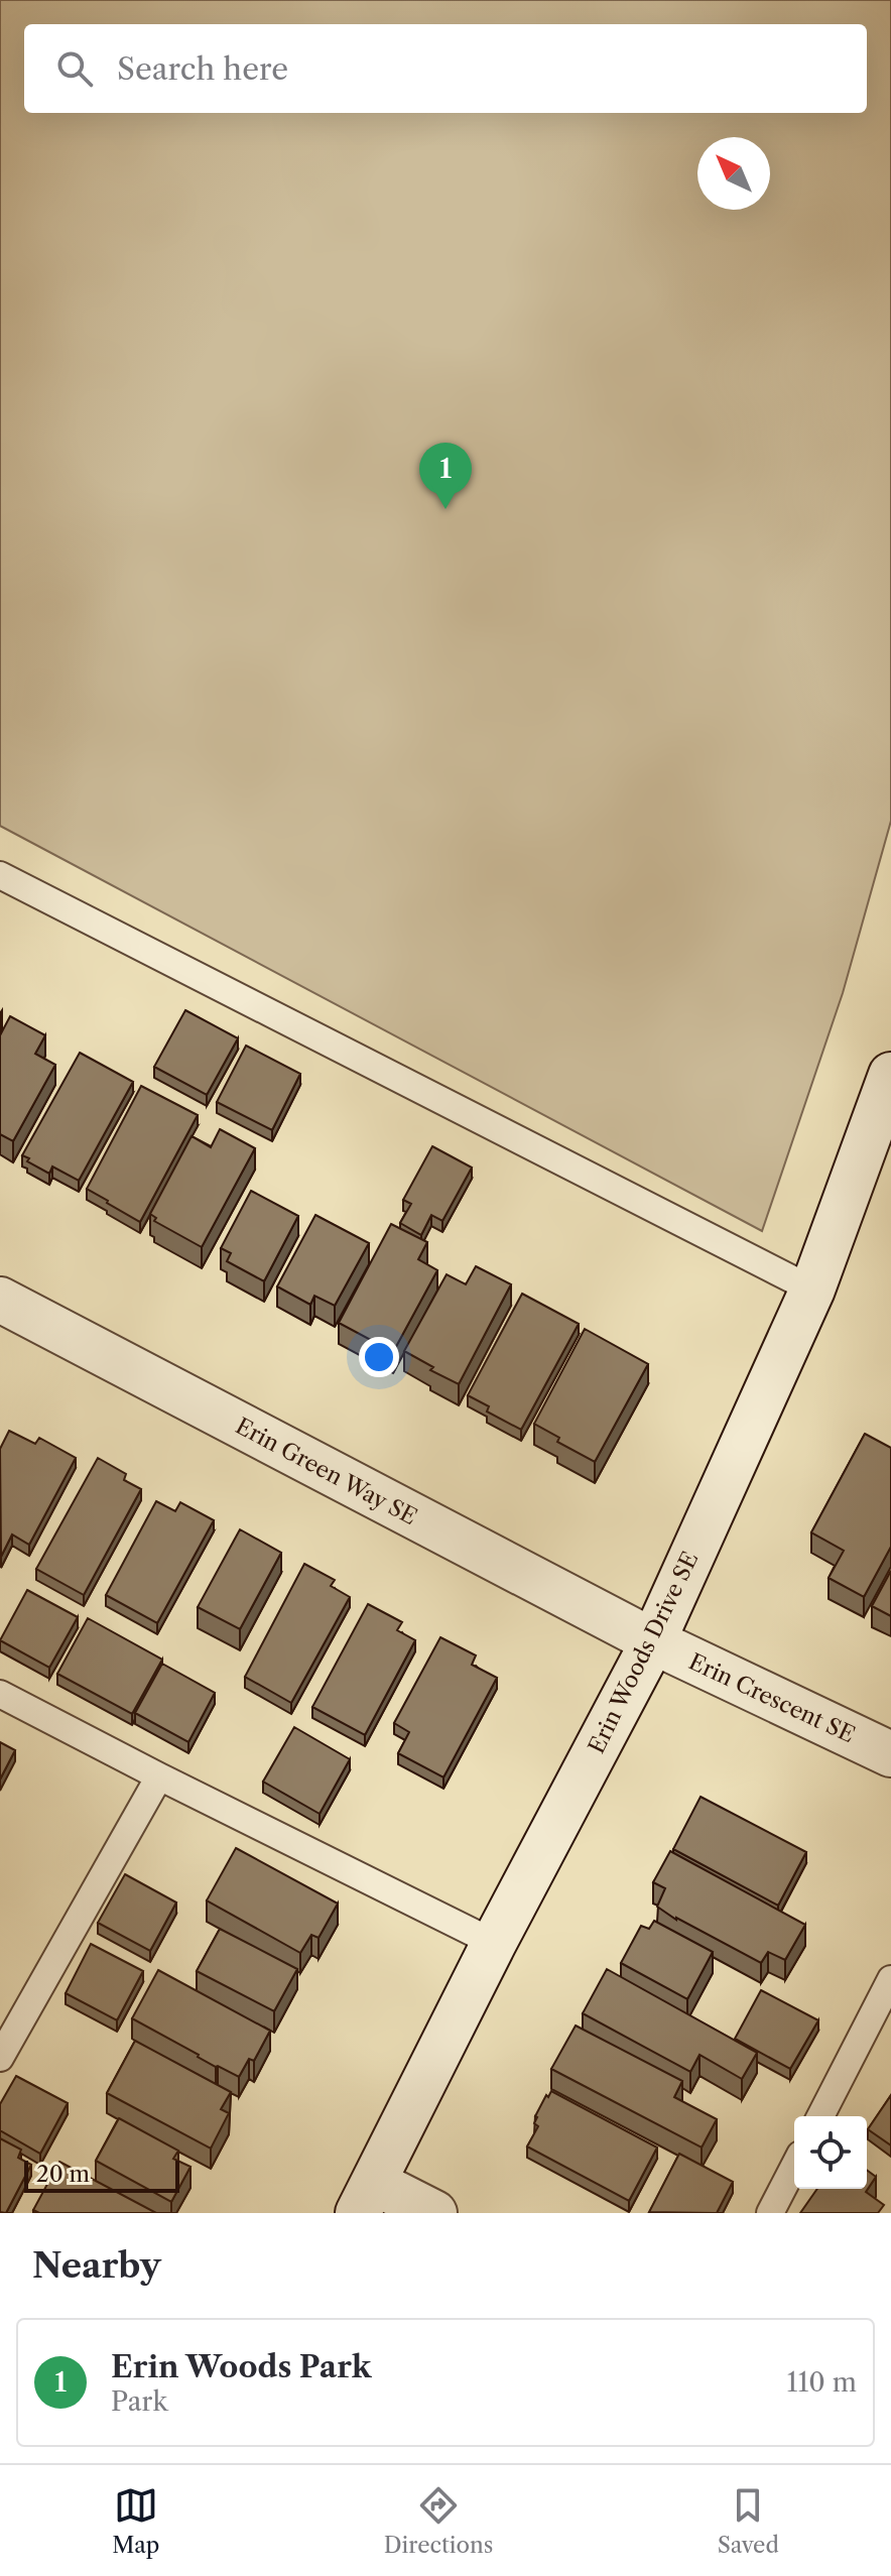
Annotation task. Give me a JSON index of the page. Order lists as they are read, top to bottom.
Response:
{
  "streets": {
    "street": ["Erin Green Way SE", "Erin Woods Drive SE", "Erin Crescent SE"]
  },
  "crossings": [
    ["Erin Green Way SE", "Erin Woods Drive SE"],
    ["Erin Green Way SE", "Erin Crescent SE"],
    ["Erin Woods Drive SE", "Erin Crescent SE"]
  ],
  "scale_bar": "20 m",
  "north": "top left",
  "page": {
    "search": "Search here",
    "pins": "1",
    "scale": "20 m",
    "heading": "Nearby",
    "list": [
      {
        "mark": "1",
        "name": "Erin Woods Park",
        "note": "Park",
        "value": "110 m"
      }
    ],
    "nav": ["Map", "Directions", "Saved"]
  }
}
